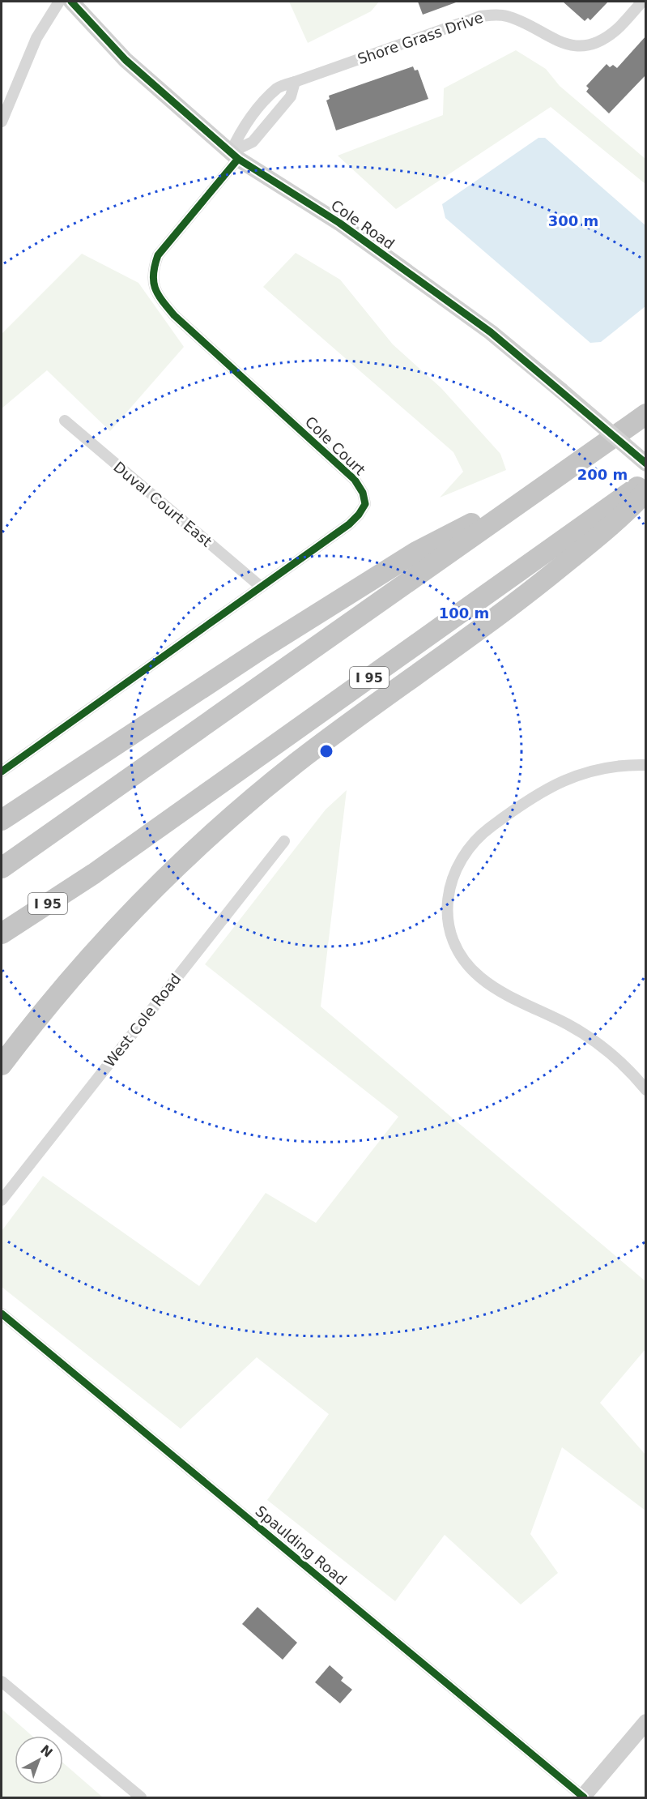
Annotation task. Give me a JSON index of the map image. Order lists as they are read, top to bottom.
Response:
{
  "streets": {
    "highway": ["I 95"],
    "street": [
      "Shore Grass Drive",
      "Cole Road",
      "Cole Court",
      "Duval Court East",
      "West Cole Road",
      "Spaulding Road"
    ]
  },
  "crossings": [
    ["Shore Grass Drive", "Cole Road"],
    ["Shore Grass Drive", "Cole Court"],
    ["Cole Road", "Cole Court"],
    ["Cole Court", "Duval Court East"]
  ],
  "north": "top right",
  "rings": ["300 m", "200 m", "100 m"]
}
